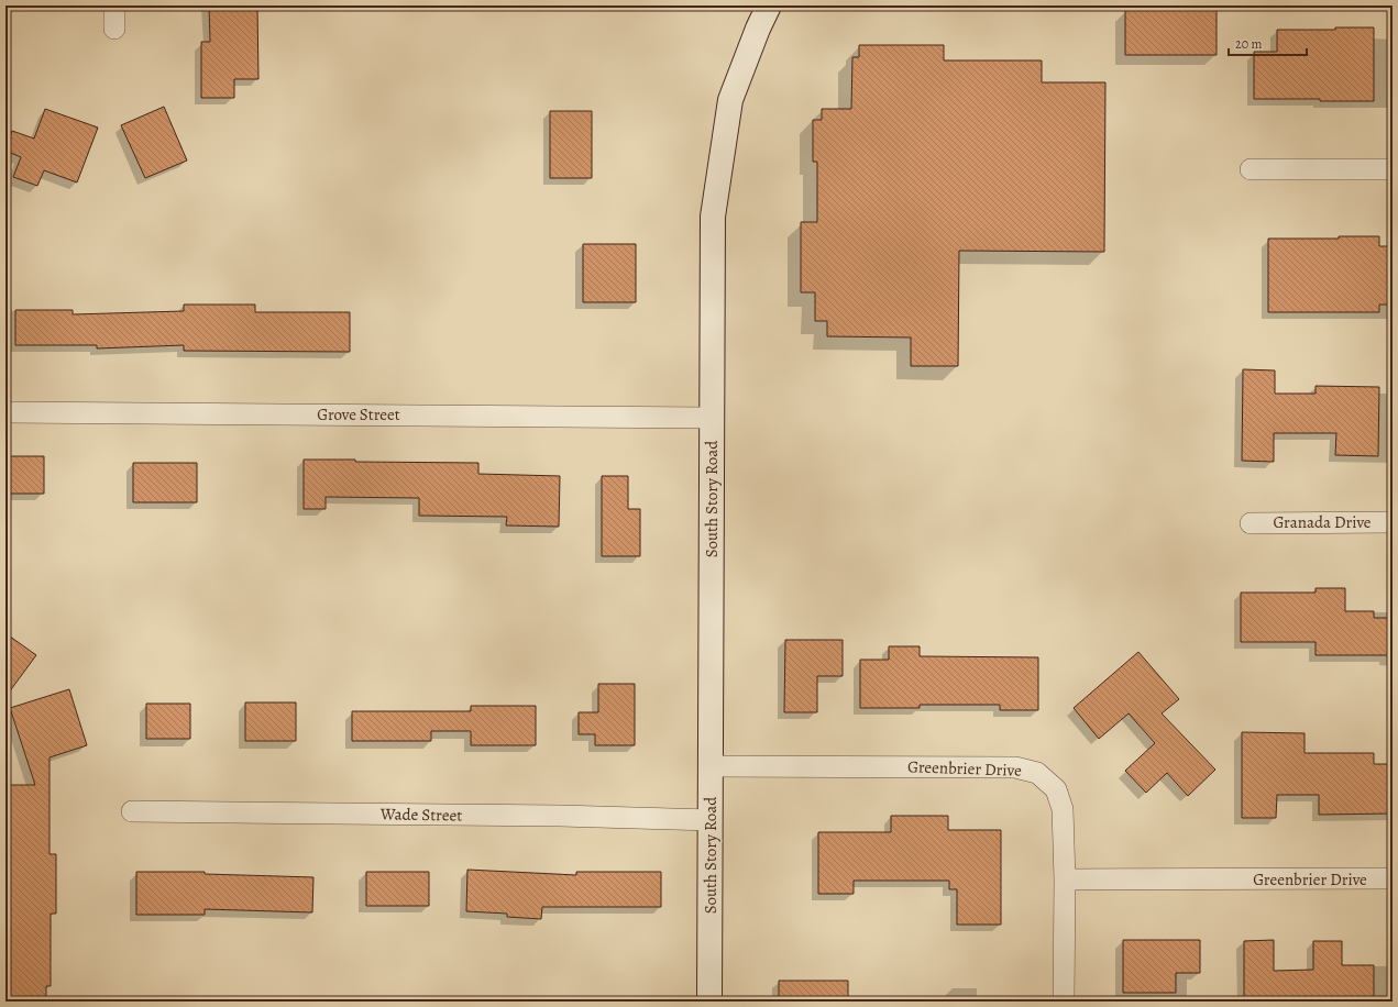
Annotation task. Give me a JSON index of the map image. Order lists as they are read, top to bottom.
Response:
{
  "streets": {
    "main road": ["South Story Road"],
    "street": [
      "Grove Street",
      "Granada Drive",
      "Greenbrier Drive",
      "Wade Street"
    ]
  },
  "crossings": [
    ["Grove Street", "South Story Road"],
    ["South Story Road", "Greenbrier Drive"],
    ["South Story Road", "Wade Street"]
  ],
  "scale_bar": "20 m"
}
